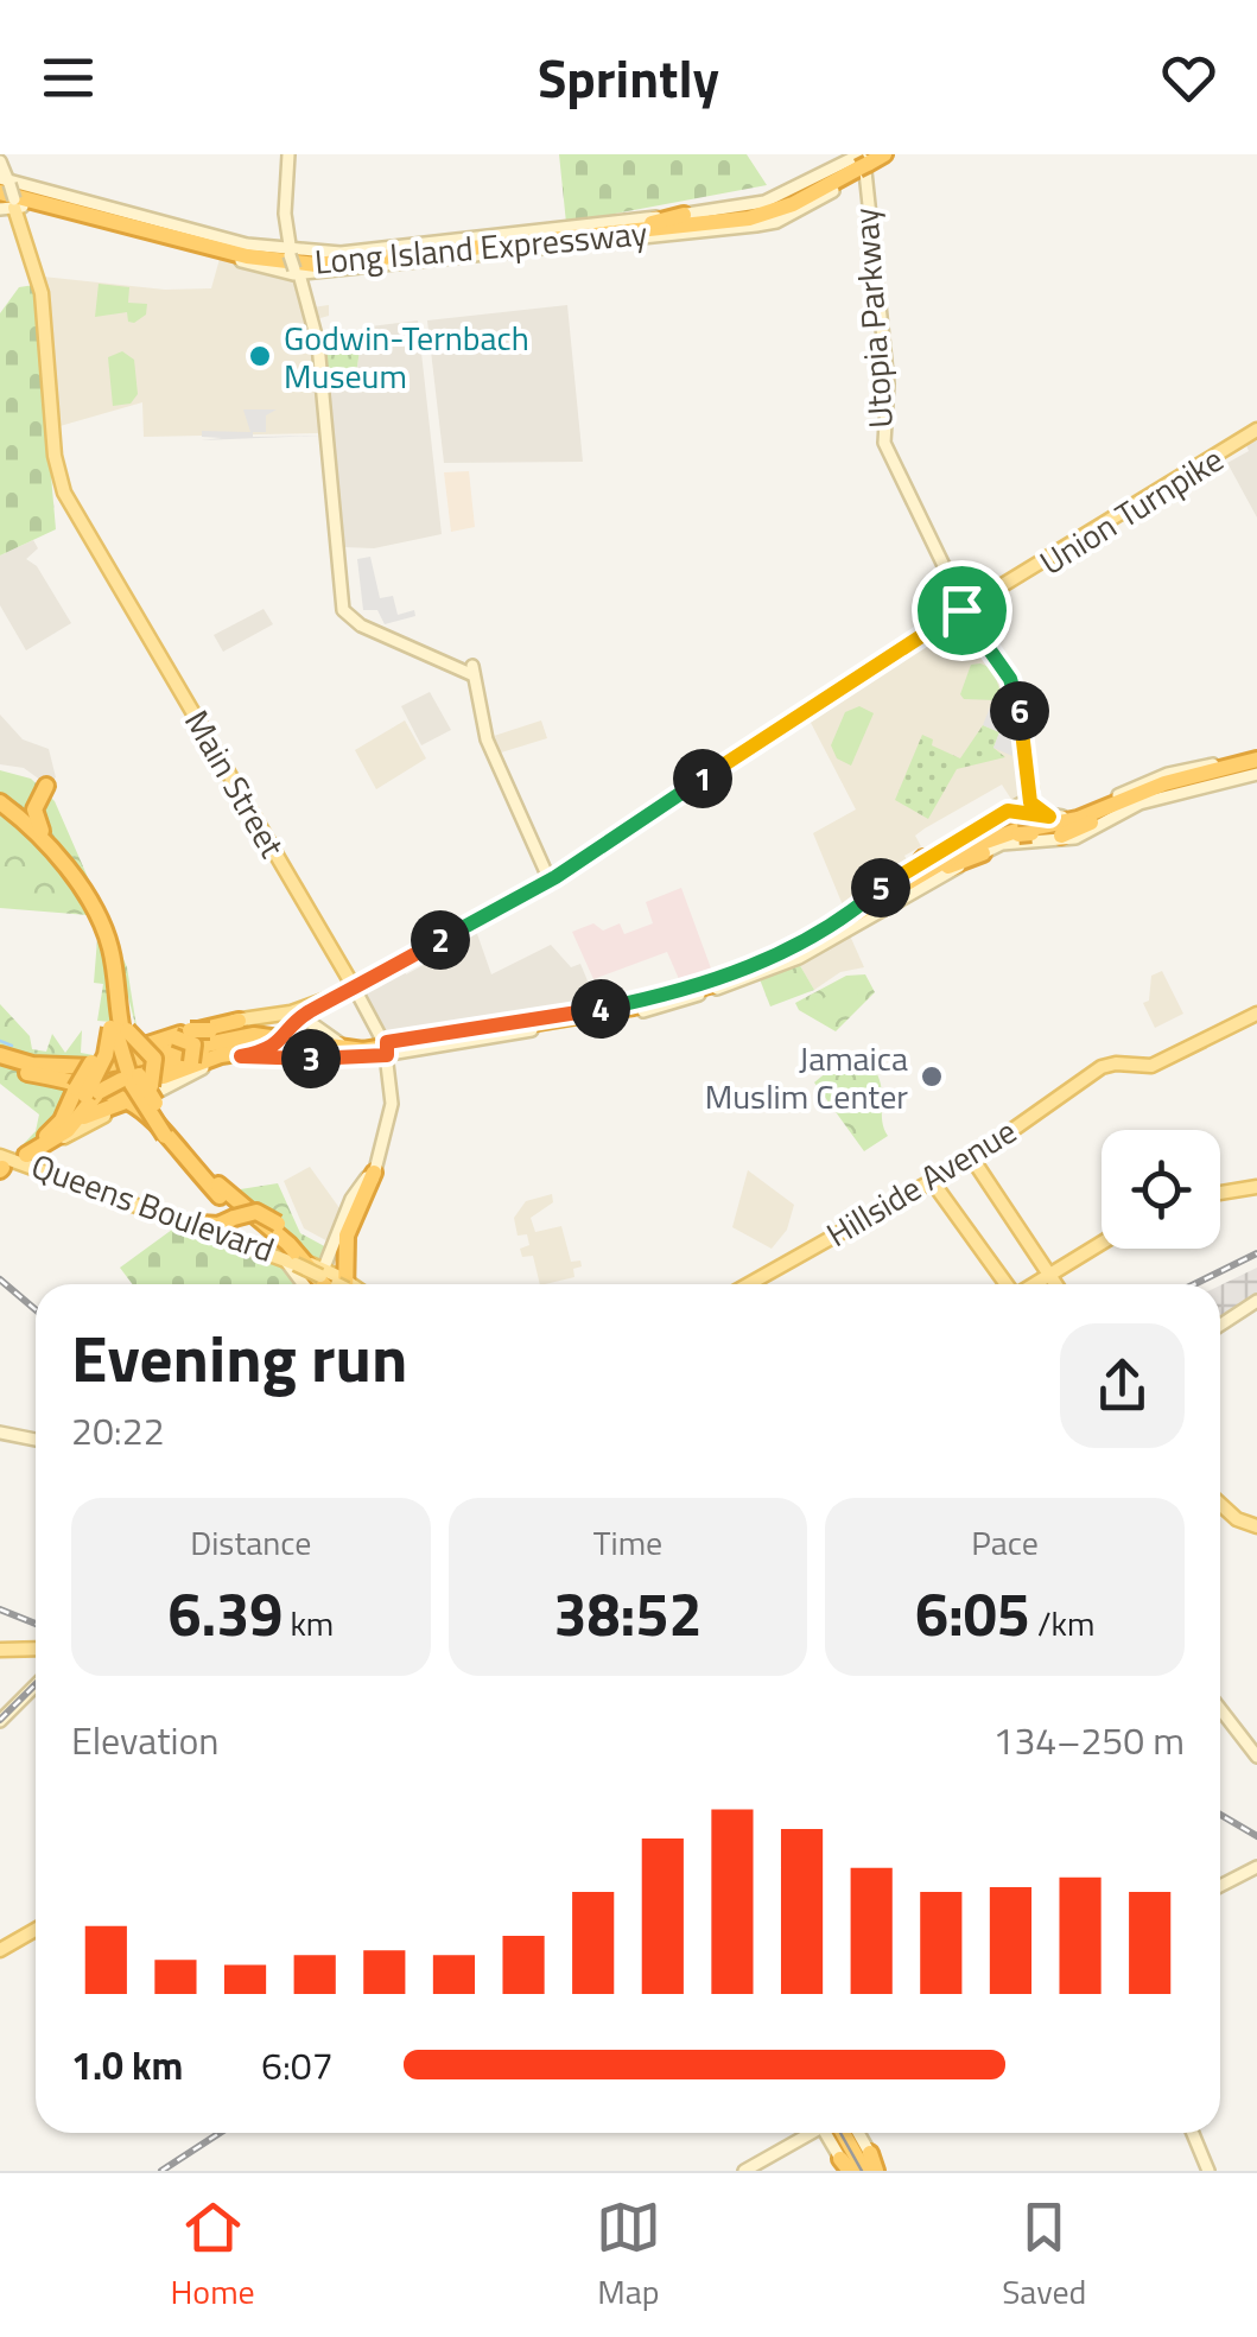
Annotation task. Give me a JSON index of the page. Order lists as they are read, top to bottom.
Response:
{
  "streets": {
    "highway": ["Long Island Expressway"],
    "main road": [
      "Utopia Parkway",
      "Union Turnpike",
      "Main Street",
      "Hillside Avenue",
      "Queens Boulevard"
    ]
  },
  "crossings": [
    ["Long Island Expressway", "Utopia Parkway"],
    ["Long Island Expressway", "Main Street"],
    ["Utopia Parkway", "Union Turnpike"],
    ["Union Turnpike", "Main Street"],
    ["Main Street", "Queens Boulevard"]
  ],
  "places": ["Godwin-Ternbach Museum", "Jamaica Muslim Center"],
  "page": {
    "header": "Sprintly",
    "pins": [
      "6",
      "1",
      "5",
      "2",
      "4",
      "3"
    ],
    "heading": ["Evening run", "20:22"],
    "stats": [
      ["Distance", "6.39 km"],
      ["Time", "38:52"],
      ["Pace", "6:05 /km"]
    ],
    "chart": ["Elevation", "134–250 m"],
    "list": [
      {
        "name": "1.0 km",
        "note": "6:07"
      }
    ],
    "tabs": ["Home", "Map", "Saved"]
  }
}
